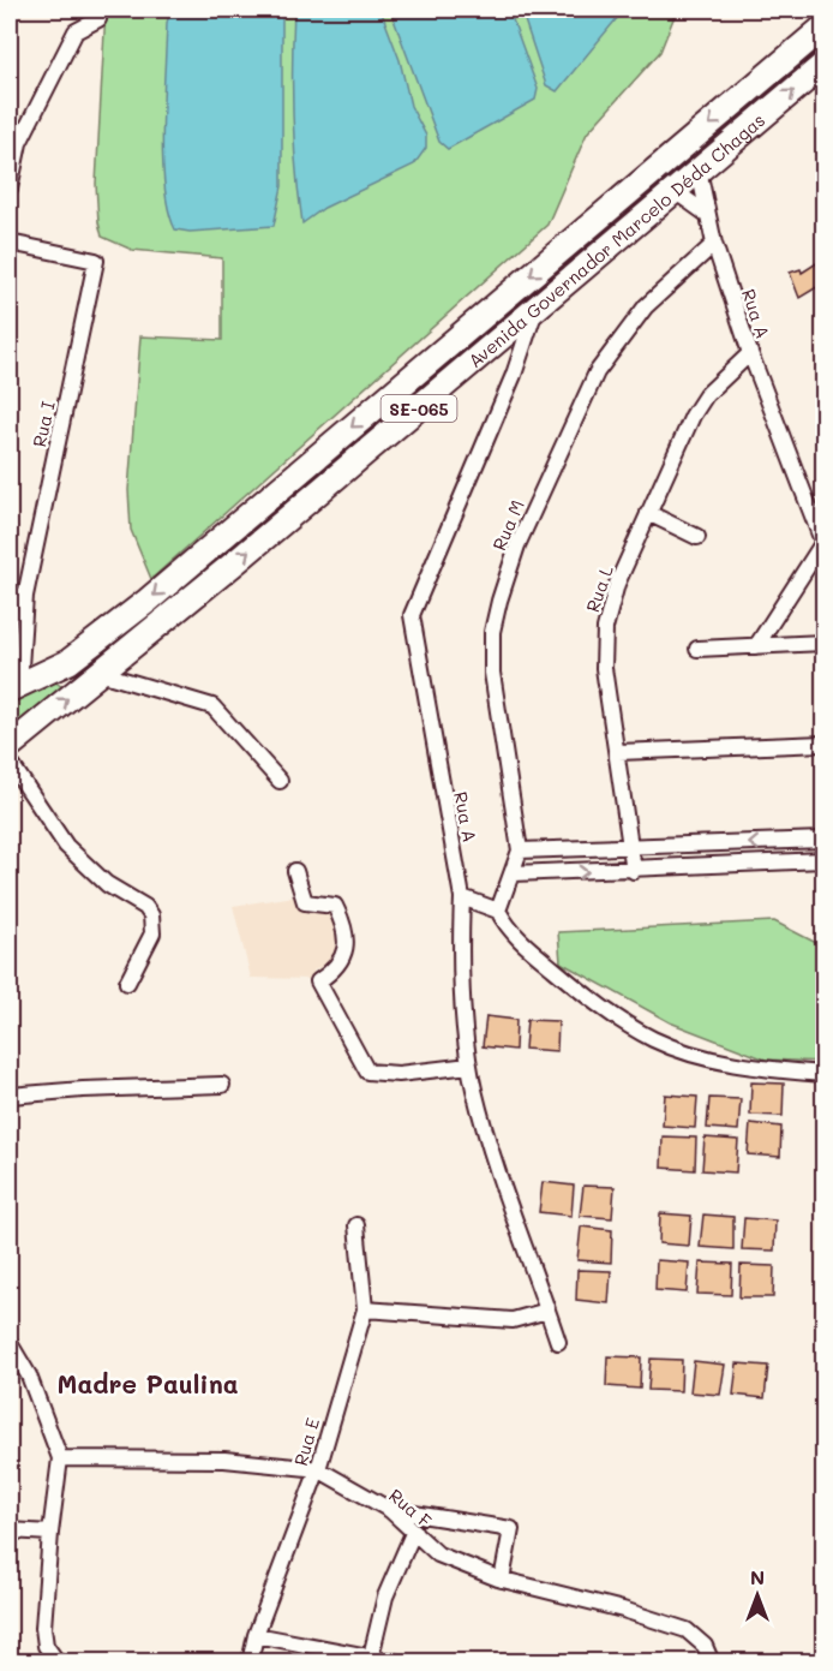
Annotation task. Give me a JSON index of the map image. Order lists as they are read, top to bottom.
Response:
{
  "streets": {
    "main road": ["Avenida Governador Marcelo Déda Chagas", "SE-065"],
    "street": [
      "Rua A",
      "Rua I",
      "Rua M",
      "Rua L",
      "Rua E",
      "Rua F"
    ]
  },
  "crossings": [
    ["Avenida Governador Marcelo Déda Chagas", "Rua A"],
    ["Avenida Governador Marcelo Déda Chagas", "Rua I"],
    ["Rua A", "Rua M"],
    ["Rua A", "Rua L"],
    ["Rua E", "Rua F"]
  ],
  "districts": ["Madre Paulina"],
  "north": "top"
}
